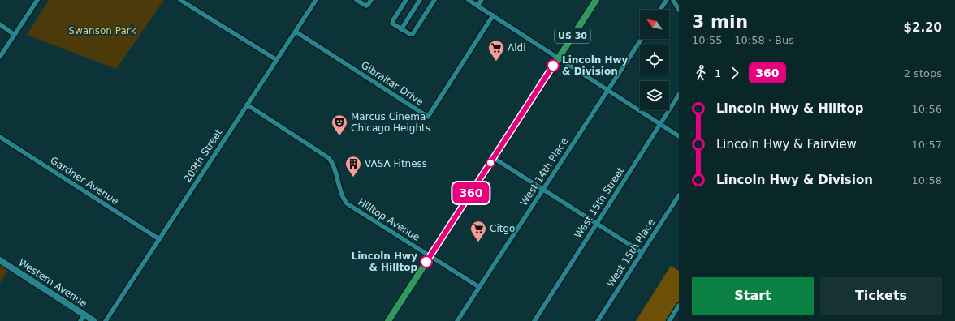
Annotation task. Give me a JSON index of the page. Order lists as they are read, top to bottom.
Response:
{
  "streets": {
    "main road": ["US 30", "Western Avenue"],
    "street": [
      "Gibraltar Drive",
      "209th Street",
      "West 14th Place",
      "Gardner Avenue",
      "West 15th Street",
      "Hilltop Avenue",
      "West 15th Place"
    ]
  },
  "crossings": [
    ["US 30", "Hilltop Avenue"],
    ["Gibraltar Drive", "209th Street"],
    ["209th Street", "Gardner Avenue"],
    ["209th Street", "Hilltop Avenue"],
    ["West 14th Place", "Hilltop Avenue"]
  ],
  "parks": ["Swanson Park"],
  "places": {
    "supermarket": ["Aldi", "Citgo"],
    "other": ["Lincoln Hwy & Division", "Lincoln Hwy & Hilltop"],
    "theatre": ["Marcus Cinema Chicago Heights"],
    "building": ["VASA Fitness"]
  },
  "lines": ["bus line 360"],
  "north": "top left",
  "page": {
    "on_map": "360",
    "heading": ["3 min", "10:55 – 10:58 · Bus", "$2.20"],
    "legs": ["1", "360", "2 stops"],
    "list": [
      {
        "name": "Lincoln Hwy & Hilltop",
        "value": "10:56"
      },
      {
        "name": "Lincoln Hwy & Fairview",
        "value": "10:57"
      },
      {
        "name": "Lincoln Hwy & Division",
        "value": "10:58"
      }
    ],
    "buttons": ["Start", "Tickets"]
  }
}
